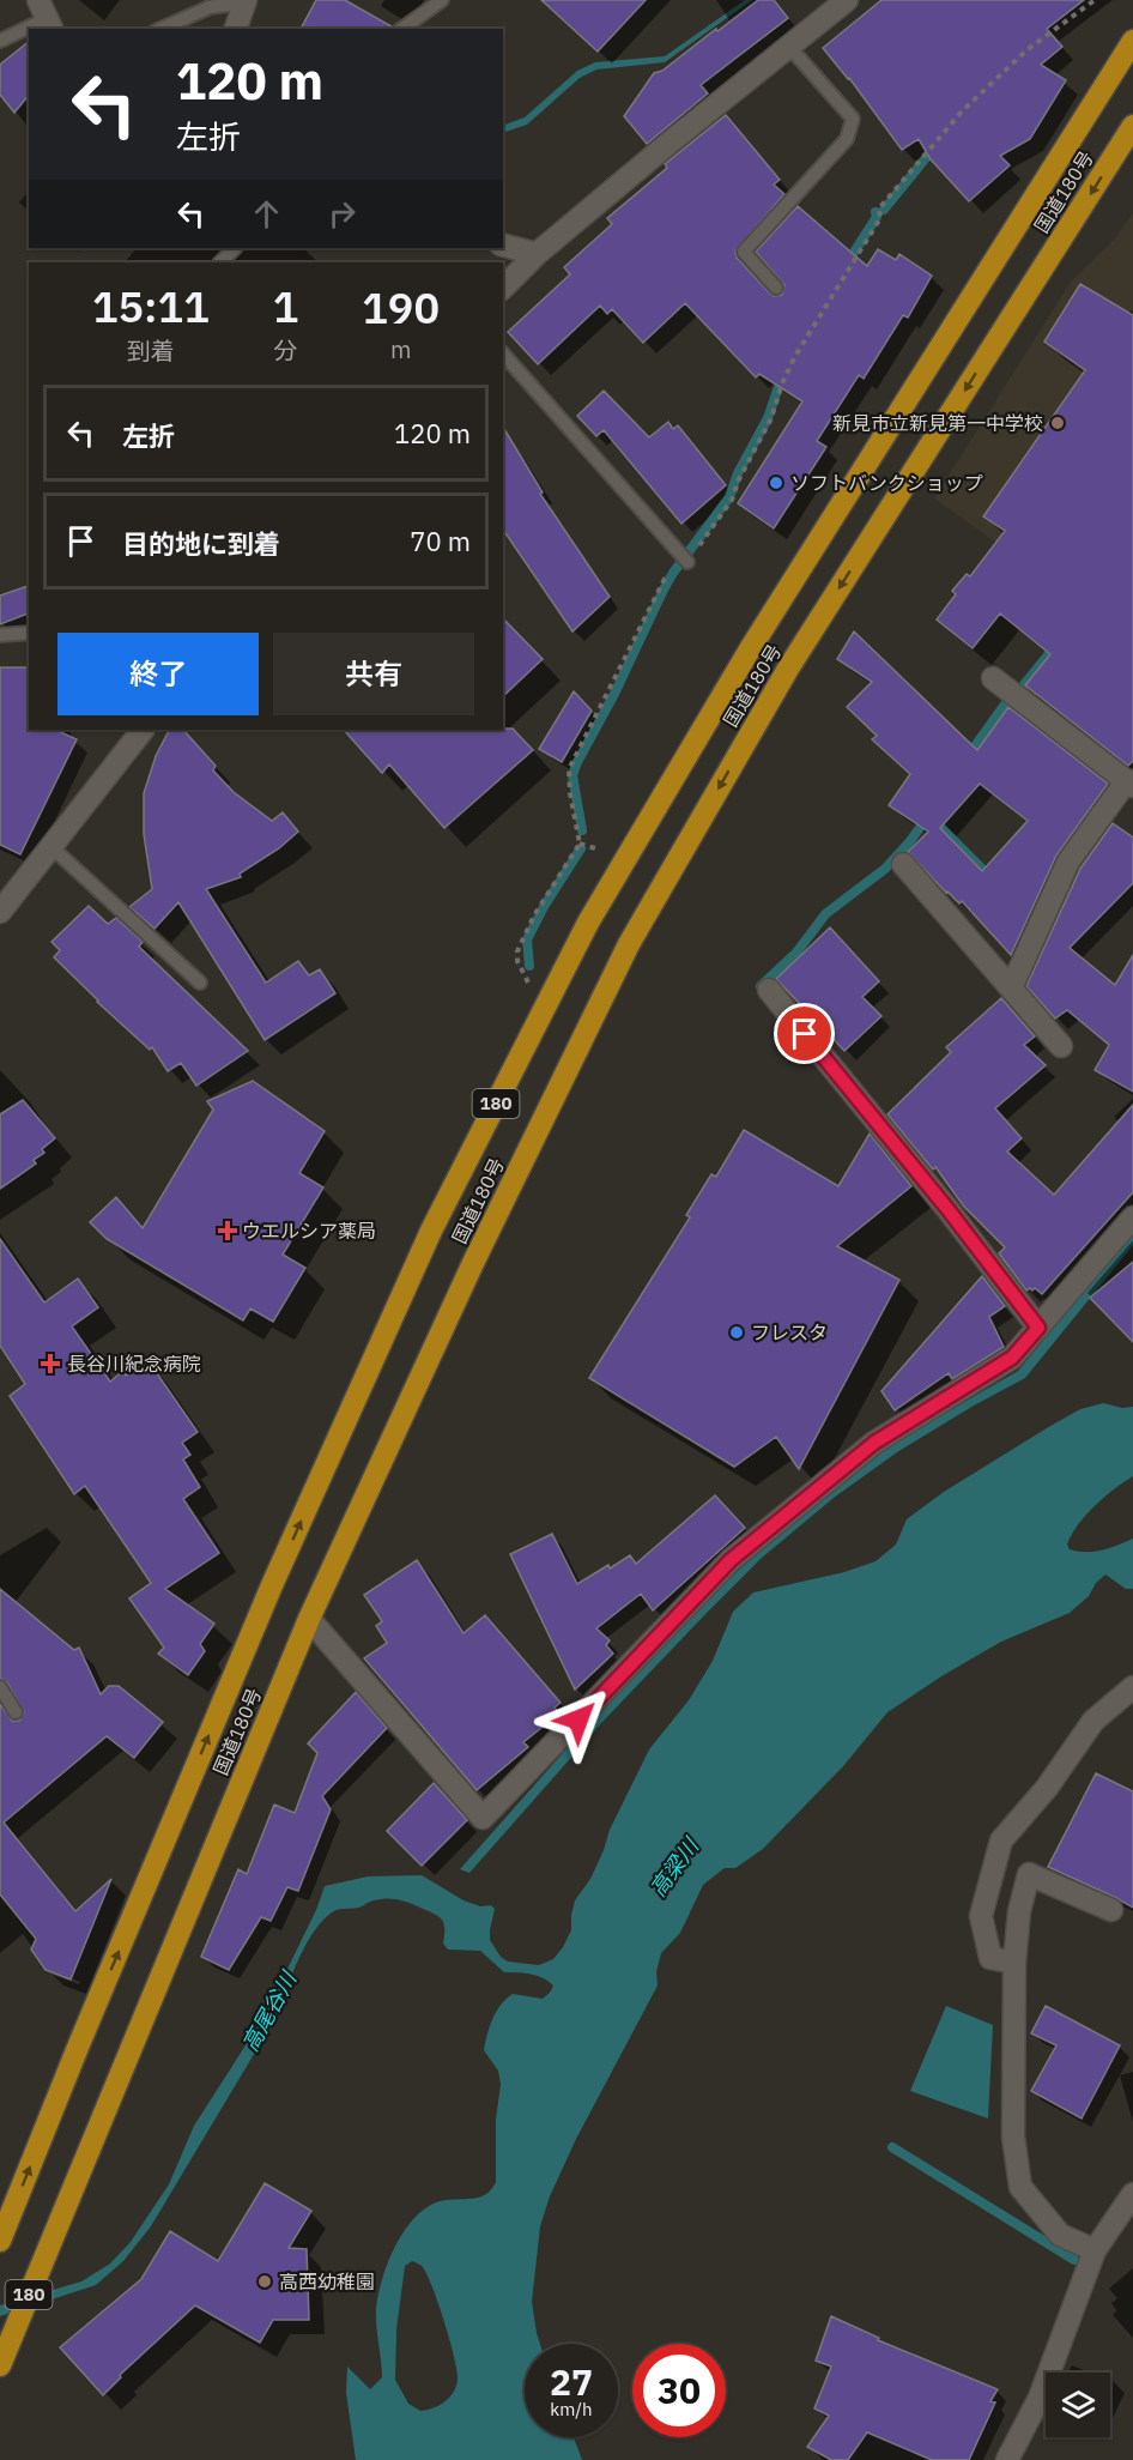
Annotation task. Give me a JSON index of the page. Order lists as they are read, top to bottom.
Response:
{
  "streets": {
    "highway": ["国道180号", "180"]
  },
  "water": ["高梁川", "高尾谷川"],
  "places": {
    "other": [
      "新見市立新見第一中学校",
      "ソフトバンクショップ",
      "フレスタ",
      "高西幼稚園"
    ],
    "health": ["ウエルシア薬局", "長谷川紀念病院"]
  },
  "page": {
    "turn": ["120 m", "左折"],
    "eta": [
      "15:11",
      "到着",
      "1",
      "分",
      "190",
      "m"
    ],
    "list": [
      {
        "name": "左折",
        "value": "120 m"
      },
      {
        "name": "目的地に到着",
        "value": "70 m"
      }
    ],
    "buttons": ["終了", "共有"],
    "speed": "27 km/h",
    "limit": "30"
  }
}
